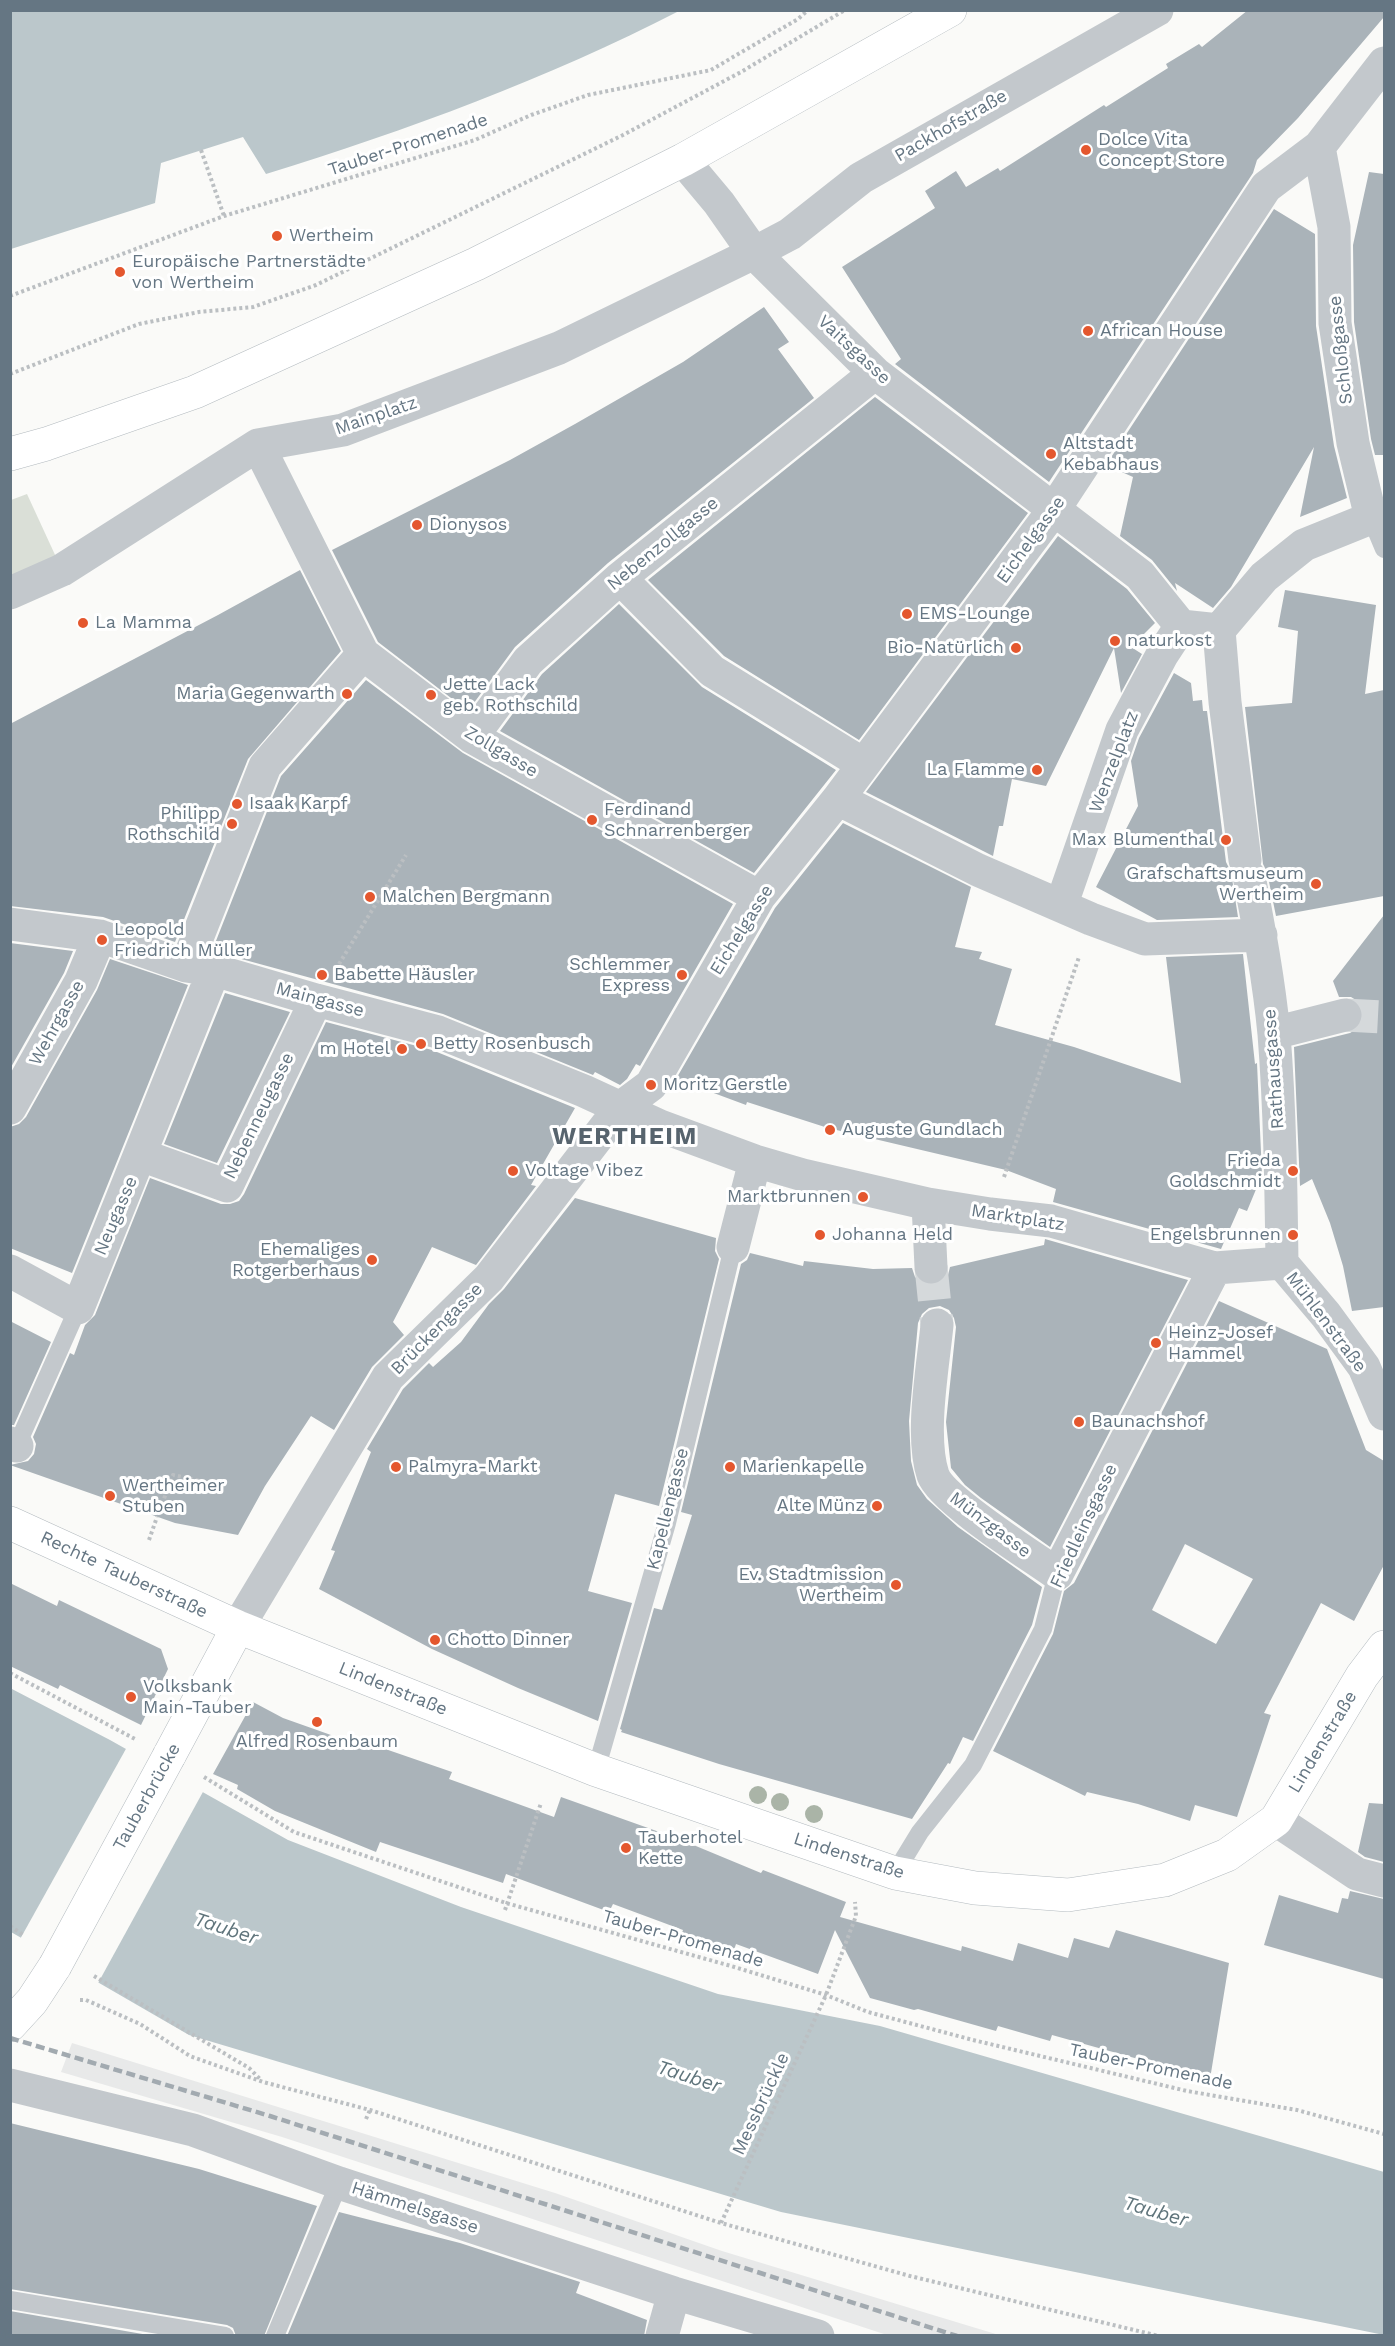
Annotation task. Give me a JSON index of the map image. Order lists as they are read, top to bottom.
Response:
{
  "streets": {
    "main road": ["Rechte Tauberstraße", "Lindenstraße", "Tauberbrücke"],
    "street": [
      "Packhofstraße",
      "Vaitsgasse",
      "Schloßgasse",
      "Mainplatz",
      "Eichelgasse",
      "Nebenzollgasse",
      "Zollgasse",
      "Wenzelplatz",
      "Maingasse",
      "Wehrgasse",
      "Rathausgasse",
      "Nebenneugasse",
      "Neugasse",
      "Marktplatz",
      "Mühlenstraße",
      "Brückengasse",
      "Münzgasse",
      "Friedleinsgasse",
      "Hämmelsgasse"
    ],
    "lane": ["Kapellengasse"],
    "path": ["Tauber-Promenade", "Messbrückle"]
  },
  "crossings": [
    ["Packhofstraße", "Vaitsgasse"],
    ["Packhofstraße", "Mainplatz"],
    ["Tauber-Promenade", "Tauberbrücke"],
    ["Tauber-Promenade", "Messbrückle"],
    ["Vaitsgasse", "Mainplatz"],
    ["Vaitsgasse", "Eichelgasse"],
    ["Vaitsgasse", "Nebenzollgasse"],
    ["Schloßgasse", "Eichelgasse"],
    ["Mainplatz", "Zollgasse"],
    ["Eichelgasse", "Zollgasse"],
    ["Eichelgasse", "Maingasse"],
    ["Eichelgasse", "Marktplatz"],
    ["Eichelgasse", "Brückengasse"],
    ["Nebenzollgasse", "Zollgasse"],
    ["Zollgasse", "Neugasse"],
    ["Maingasse", "Wehrgasse"],
    ["Maingasse", "Nebenneugasse"],
    ["Maingasse", "Neugasse"],
    ["Maingasse", "Marktplatz"],
    ["Maingasse", "Brückengasse"],
    ["Rathausgasse", "Marktplatz"],
    ["Rathausgasse", "Mühlenstraße"],
    ["Nebenneugasse", "Neugasse"],
    ["Marktplatz", "Mühlenstraße"],
    ["Marktplatz", "Brückengasse"],
    ["Marktplatz", "Friedleinsgasse"],
    ["Brückengasse", "Rechte Tauberstraße"],
    ["Brückengasse", "Lindenstraße"],
    ["Brückengasse", "Tauberbrücke"],
    ["Kapellengasse", "Lindenstraße"],
    ["Münzgasse", "Friedleinsgasse"],
    ["Friedleinsgasse", "Lindenstraße"],
    ["Rechte Tauberstraße", "Lindenstraße"],
    ["Rechte Tauberstraße", "Tauberbrücke"],
    ["Lindenstraße", "Tauberbrücke"]
  ],
  "districts": ["WERTHEIM"],
  "water": ["Tauber"],
  "places": [
    "Dolce Vita Concept Store",
    "Wertheim",
    "Europäische Partnerstädte von Wertheim",
    "African House",
    "Altstadt Kebabhaus",
    "Dionysos",
    "EMS-Lounge",
    "La Mamma",
    "naturkost",
    "Bio-Natürlich",
    "Maria Gegenwarth",
    "Jette Lack geb. Rothschild",
    "La Flamme",
    "Isaak Karpf",
    "Ferdinand Schnarrenberger",
    "Philipp Rothschild",
    "Max Blumenthal",
    "Grafschaftsmuseum Wertheim",
    "Malchen Bergmann",
    "Leopold Friedrich Müller",
    "Babette Häusler",
    "Schlemmer Express",
    "Betty Rosenbusch",
    "m Hotel",
    "Moritz Gerstle",
    "Auguste Gundlach",
    "Voltage Vibez",
    "Frieda Goldschmidt",
    "Marktbrunnen",
    "Johanna Held",
    "Engelsbrunnen",
    "Ehemaliges Rotgerberhaus",
    "Heinz-Josef Hammel",
    "Baunachshof",
    "Palmyra-Markt",
    "Marienkapelle",
    "Wertheimer Stuben",
    "Alte Münz",
    "Ev. Stadtmission Wertheim",
    "Chotto Dinner",
    "Volksbank Main-Tauber",
    "Alfred Rosenbaum",
    "Tauberhotel Kette"
  ]
}
